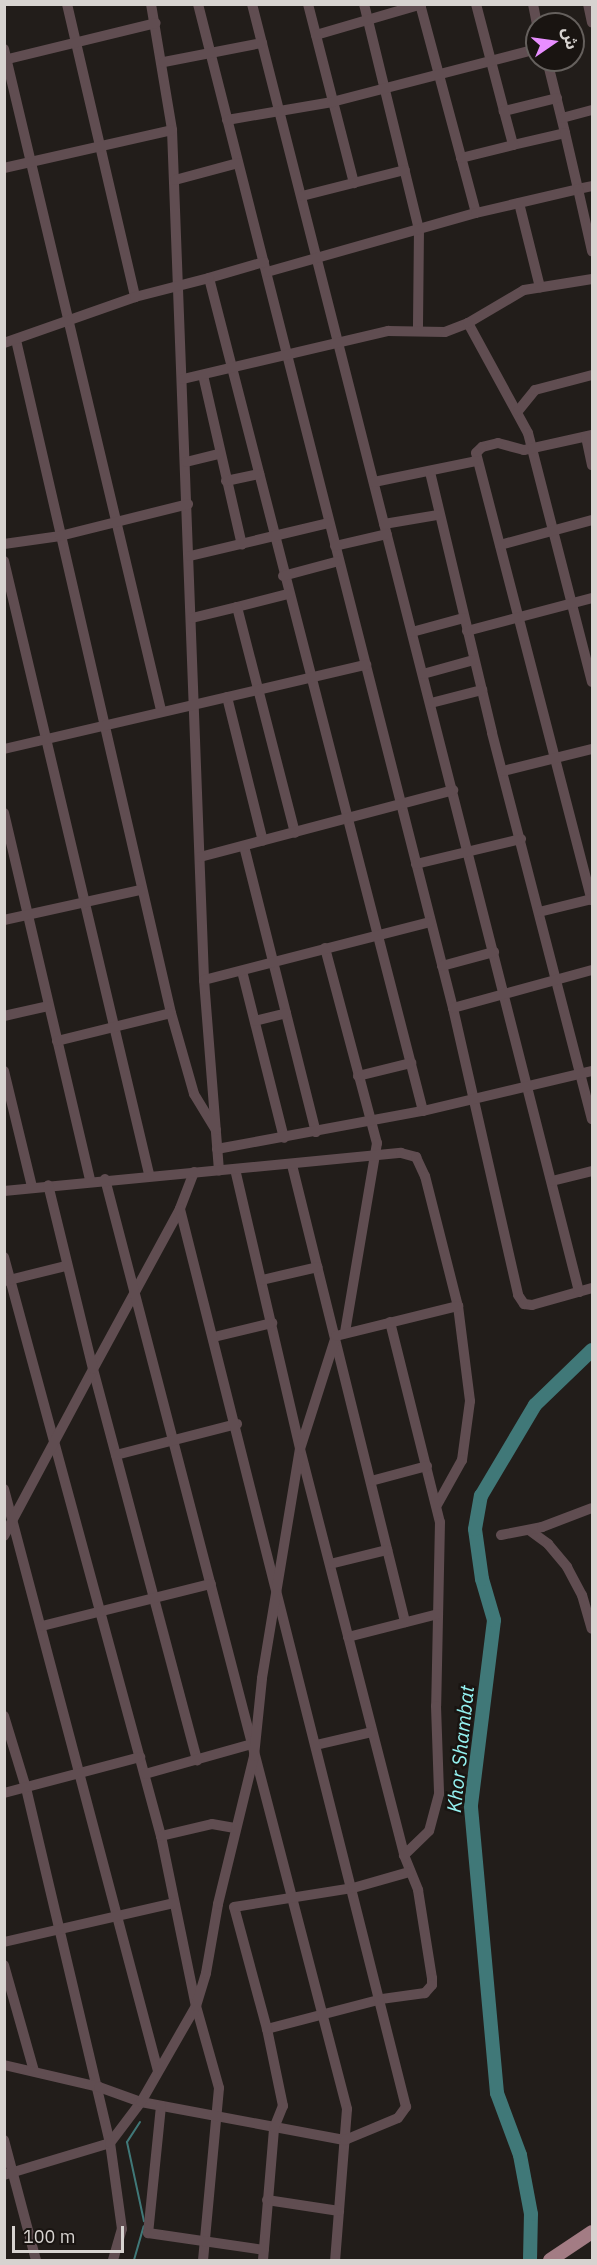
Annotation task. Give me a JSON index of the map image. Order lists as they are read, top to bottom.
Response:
{
  "water": ["Khor Shambat"],
  "scale_bar": "100 m",
  "north": "right"
}
